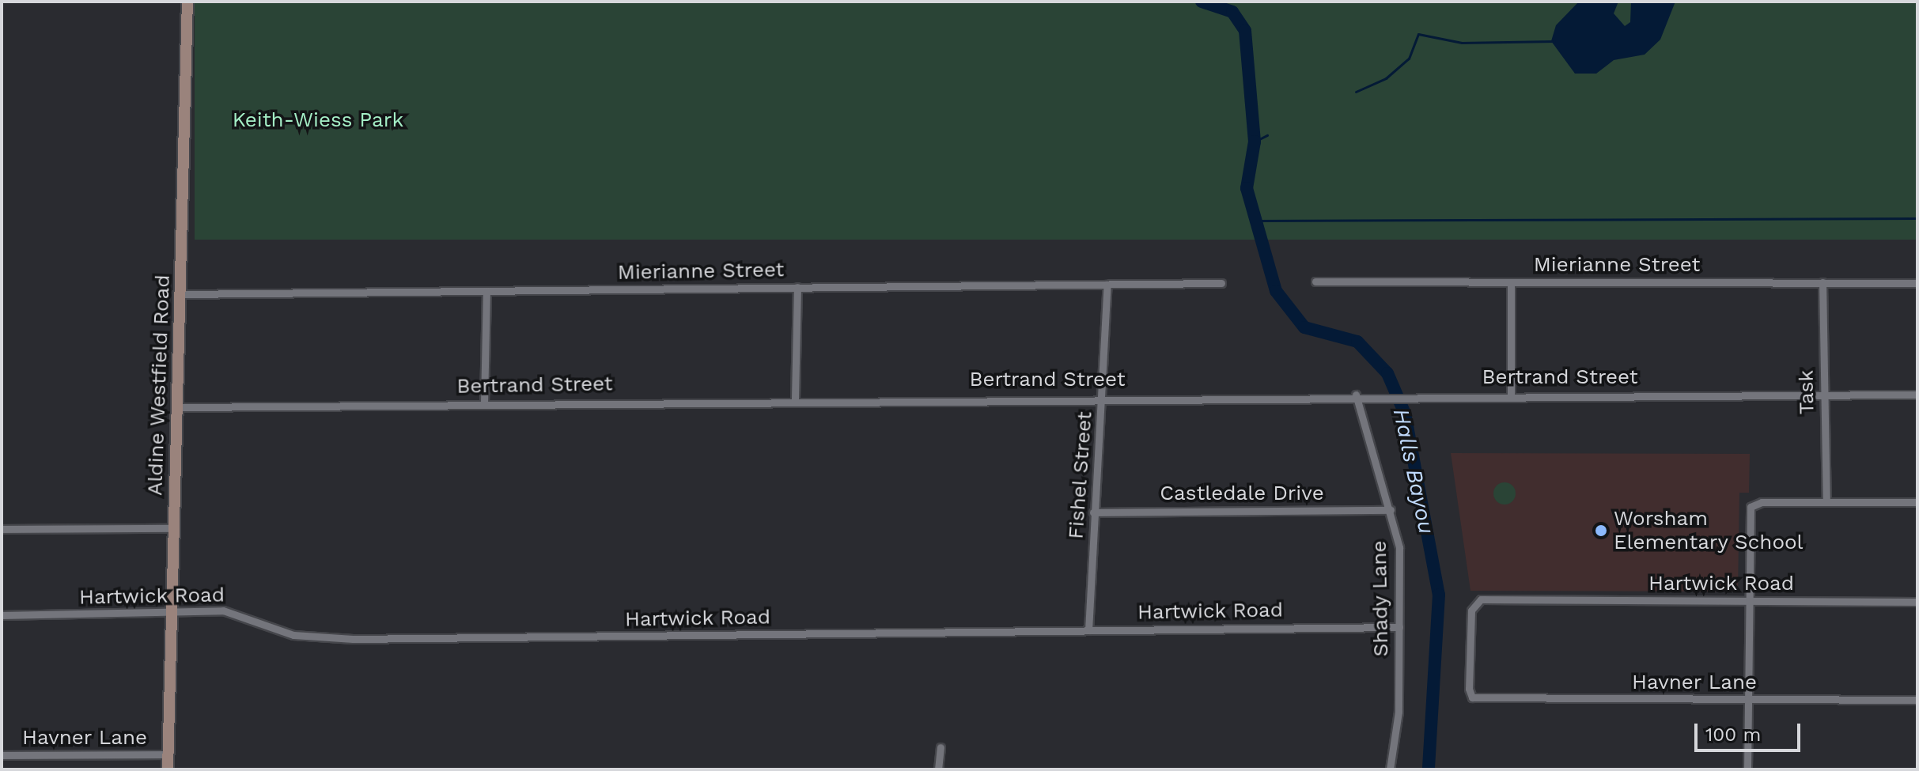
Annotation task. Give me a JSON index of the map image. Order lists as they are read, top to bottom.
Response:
{
  "streets": {
    "main road": ["Aldine Westfield Road"],
    "street": [
      "Mierianne Street",
      "Bertrand Street",
      "Task",
      "Fishel Street",
      "Castledale Drive",
      "Hartwick Road",
      "Shady Lane",
      "Havner Lane"
    ]
  },
  "crossings": [
    ["Mierianne Street", "Aldine Westfield Road"],
    ["Mierianne Street", "Task"],
    ["Mierianne Street", "Fishel Street"],
    ["Bertrand Street", "Aldine Westfield Road"],
    ["Bertrand Street", "Task"],
    ["Bertrand Street", "Fishel Street"],
    ["Bertrand Street", "Shady Lane"],
    ["Aldine Westfield Road", "Hartwick Road"],
    ["Aldine Westfield Road", "Havner Lane"],
    ["Fishel Street", "Castledale Drive"],
    ["Fishel Street", "Hartwick Road"],
    ["Castledale Drive", "Shady Lane"],
    ["Hartwick Road", "Shady Lane"],
    ["Hartwick Road", "Havner Lane"]
  ],
  "water": ["Halls Bayou"],
  "parks": ["Keith-Wiess Park"],
  "places": ["Worsham Elementary School"],
  "scale_bar": "100 m"
}
